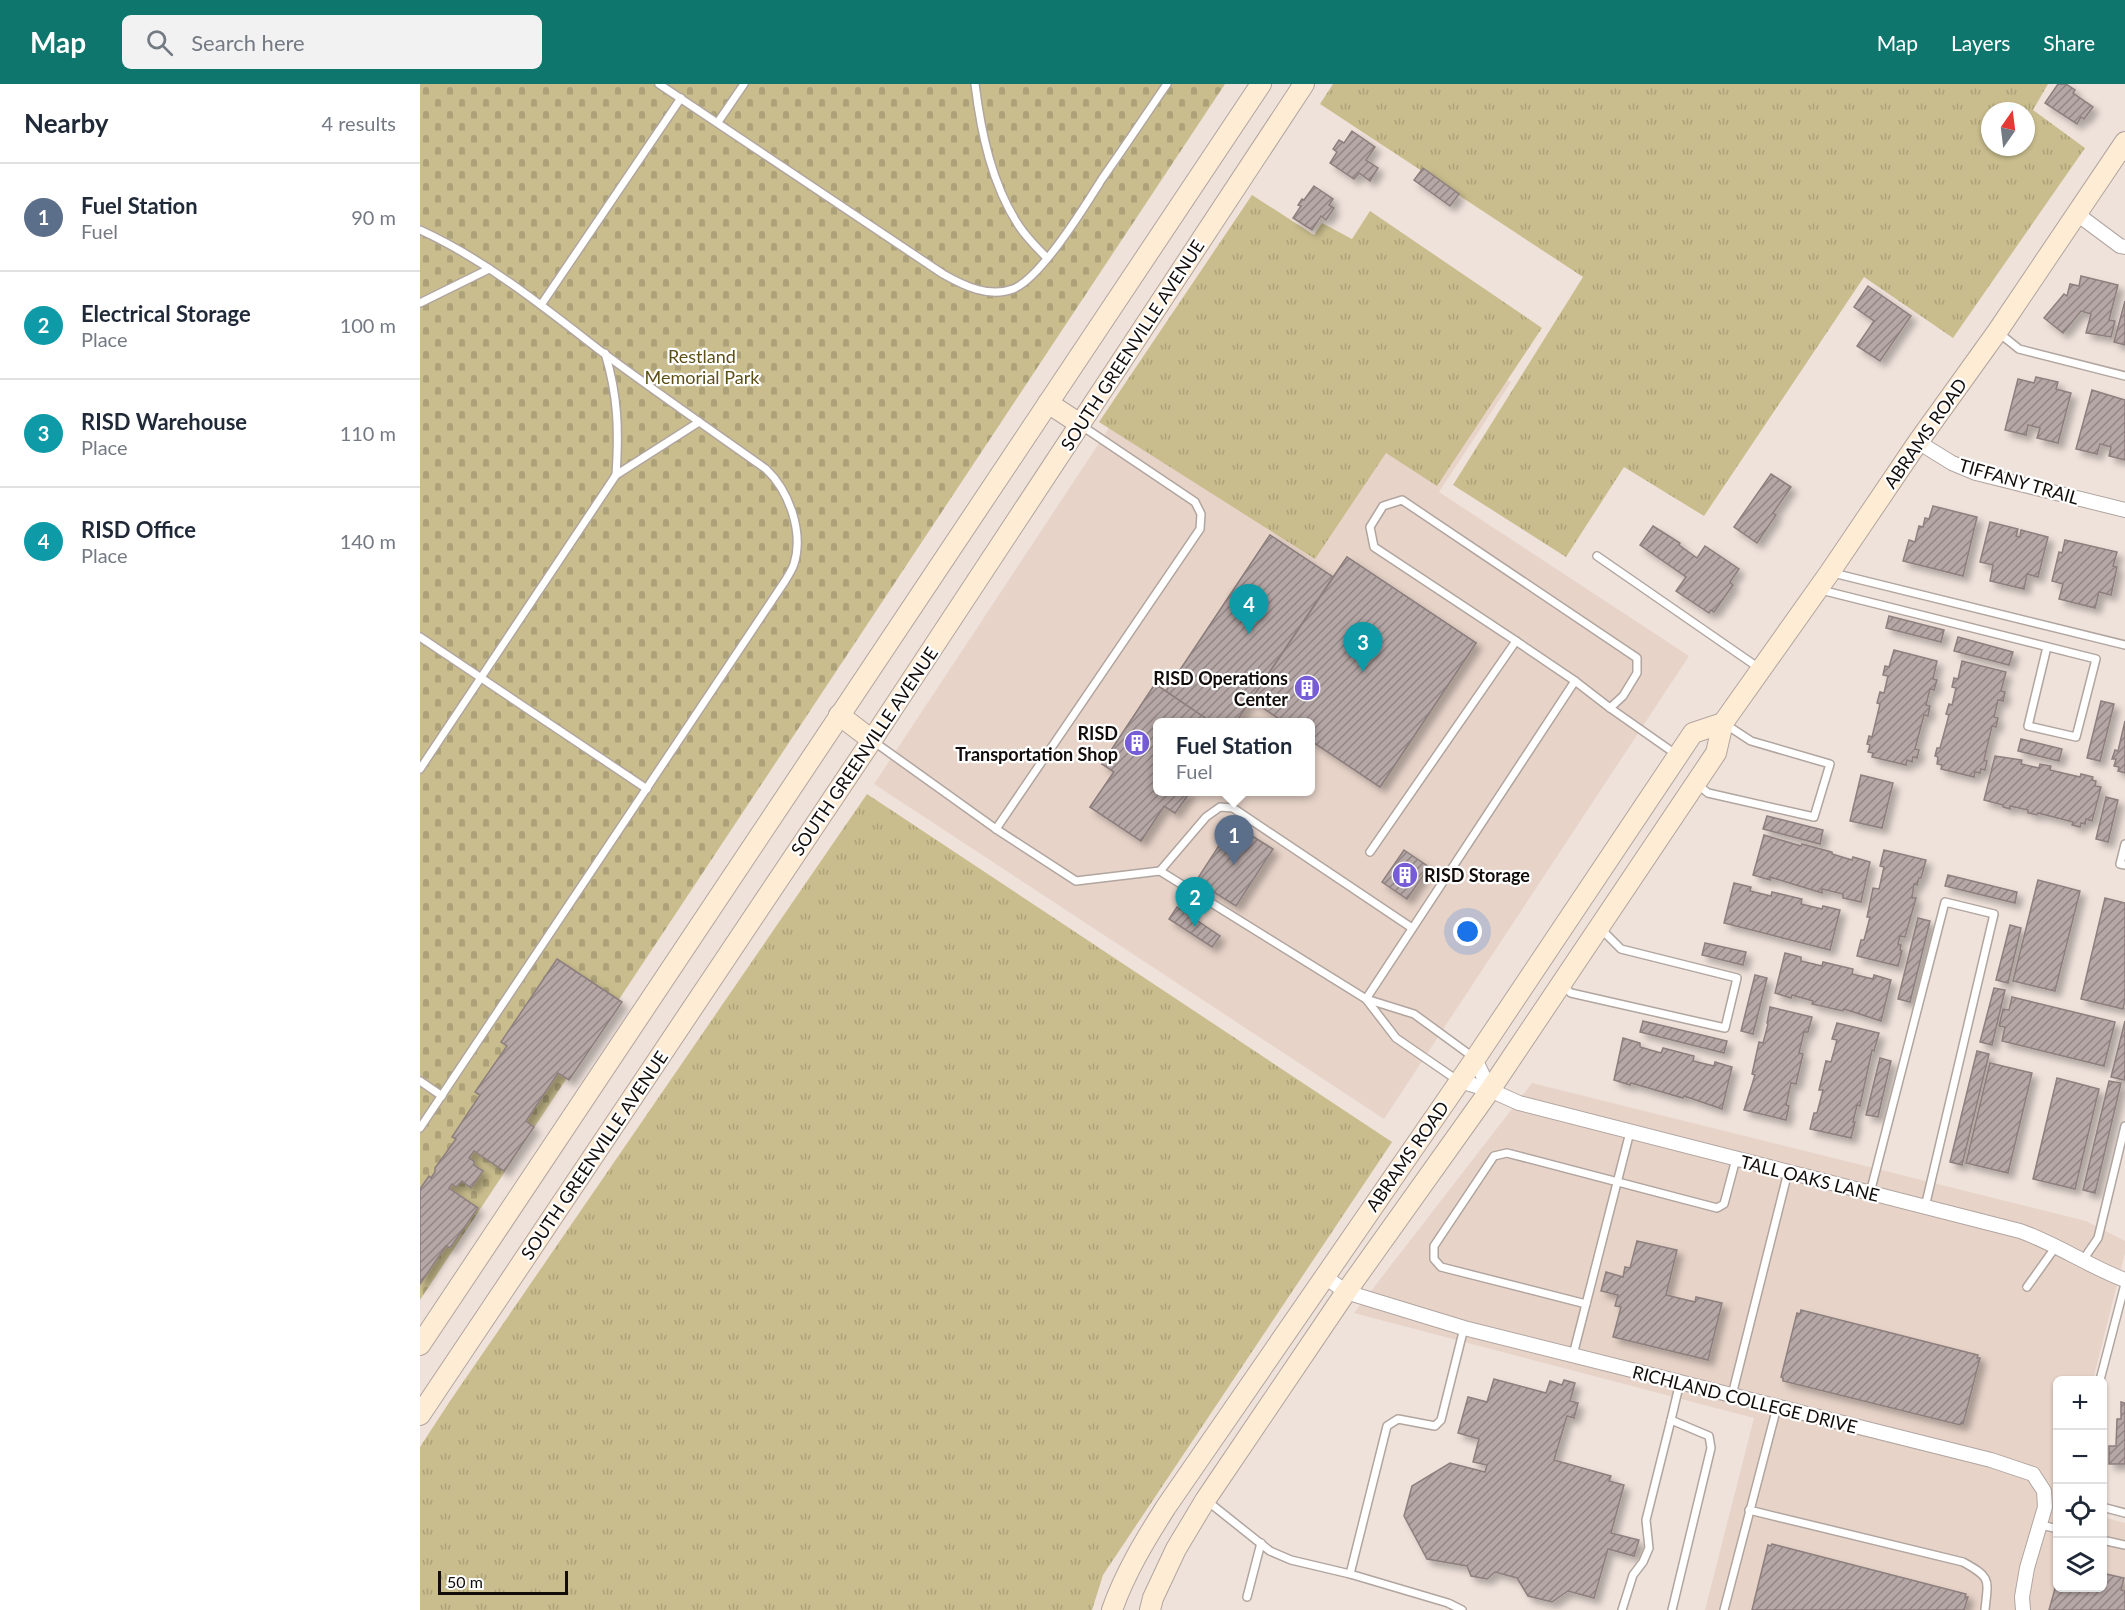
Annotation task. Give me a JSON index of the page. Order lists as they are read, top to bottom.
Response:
{
  "streets": {
    "main road": ["SOUTH GREENVILLE AVENUE", "ABRAMS ROAD"],
    "street": ["TIFFANY TRAIL", "TALL OAKS LANE", "RICHLAND COLLEGE DRIVE"]
  },
  "crossings": [
    ["ABRAMS ROAD", "TIFFANY TRAIL"],
    ["ABRAMS ROAD", "TALL OAKS LANE"],
    ["ABRAMS ROAD", "RICHLAND COLLEGE DRIVE"]
  ],
  "parks": ["Restland Memorial Park"],
  "places": {
    "building": ["RISD Operations Center", "RISD Transportation Shop", "RISD Storage"]
  },
  "scale_bar": "50 m",
  "north": "top",
  "page": {
    "header": "Map",
    "search": "Search here",
    "nav": ["Map", "Layers", "Share"],
    "heading": ["Nearby", "4 results"],
    "list": [
      {
        "mark": "1",
        "name": "Fuel Station",
        "note": "Fuel",
        "value": "90 m"
      },
      {
        "mark": "2",
        "name": "Electrical Storage",
        "note": "Place",
        "value": "100 m"
      },
      {
        "mark": "3",
        "name": "RISD Warehouse",
        "note": "Place",
        "value": "110 m"
      },
      {
        "mark": "4",
        "name": "RISD Office",
        "note": "Place",
        "value": "140 m"
      }
    ],
    "pins": [
      "4",
      "3",
      "1",
      "2"
    ],
    "popup": ["Fuel Station", "Fuel"],
    "map_buttons": ["+", "−"],
    "scale": "50 m"
  }
}
